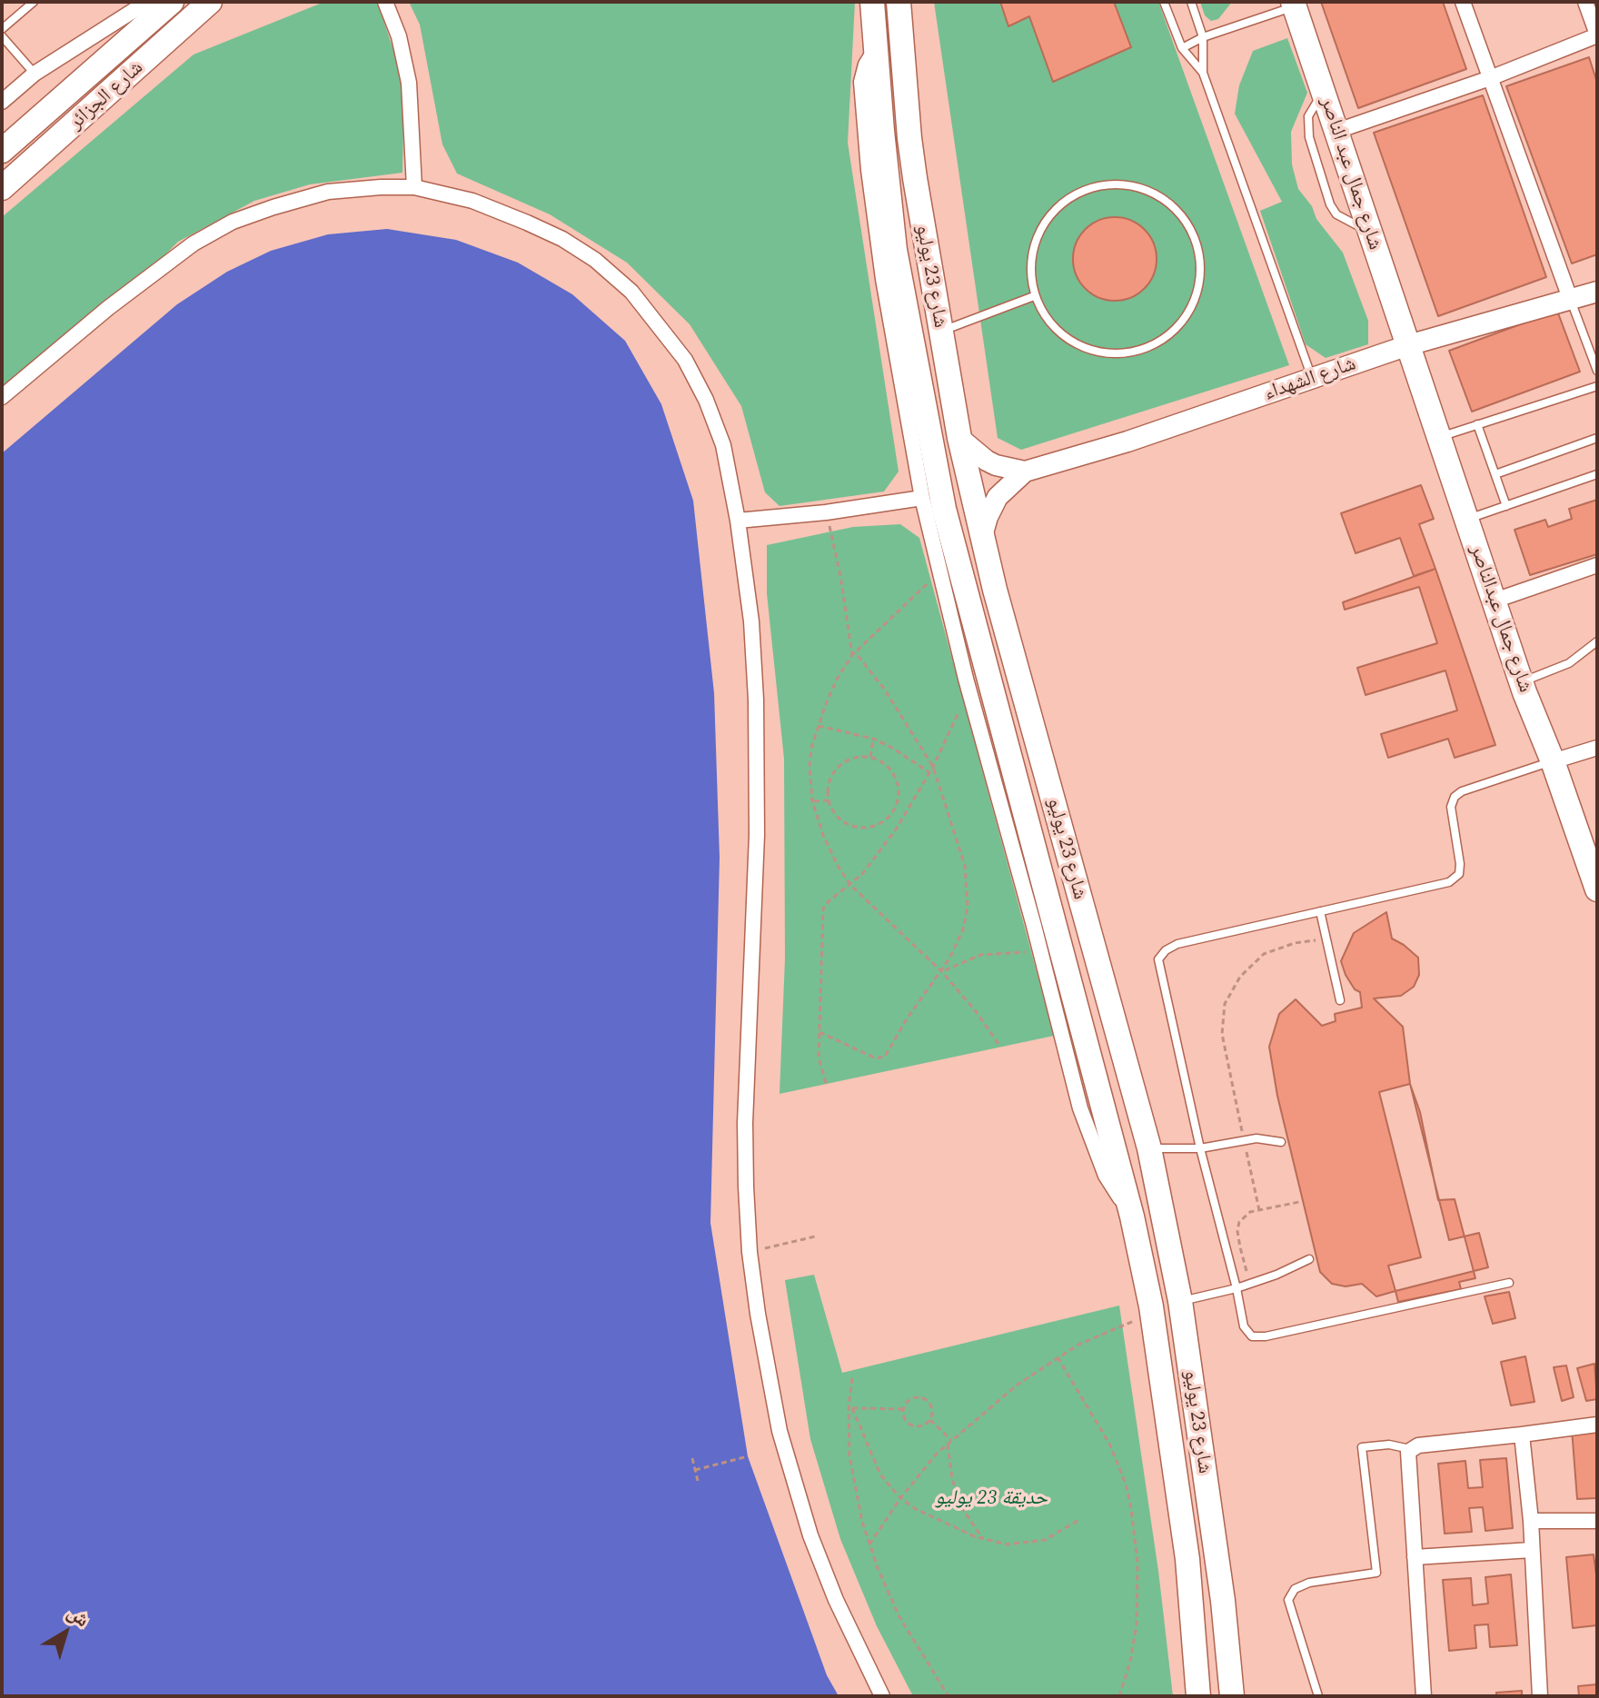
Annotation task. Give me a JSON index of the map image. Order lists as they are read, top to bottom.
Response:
{
  "streets": {
    "main road": [
      "شارع الجزائر",
      "شارع جمال عبد الناصر",
      "شارع 23 يوليو",
      "شارع جمال عبدالناصر"
    ],
    "street": ["شارع الشهداء"]
  },
  "crossings": [
    ["شارع جمال عبد الناصر", "شارع الشهداء"],
    ["شارع جمال عبد الناصر", "شارع جمال عبدالناصر"],
    ["شارع 23 يوليو", "شارع الشهداء"],
    ["شارع الشهداء", "شارع جمال عبدالناصر"]
  ],
  "parks": ["حديقة 23 يوليو"],
  "north": "top right"
}
